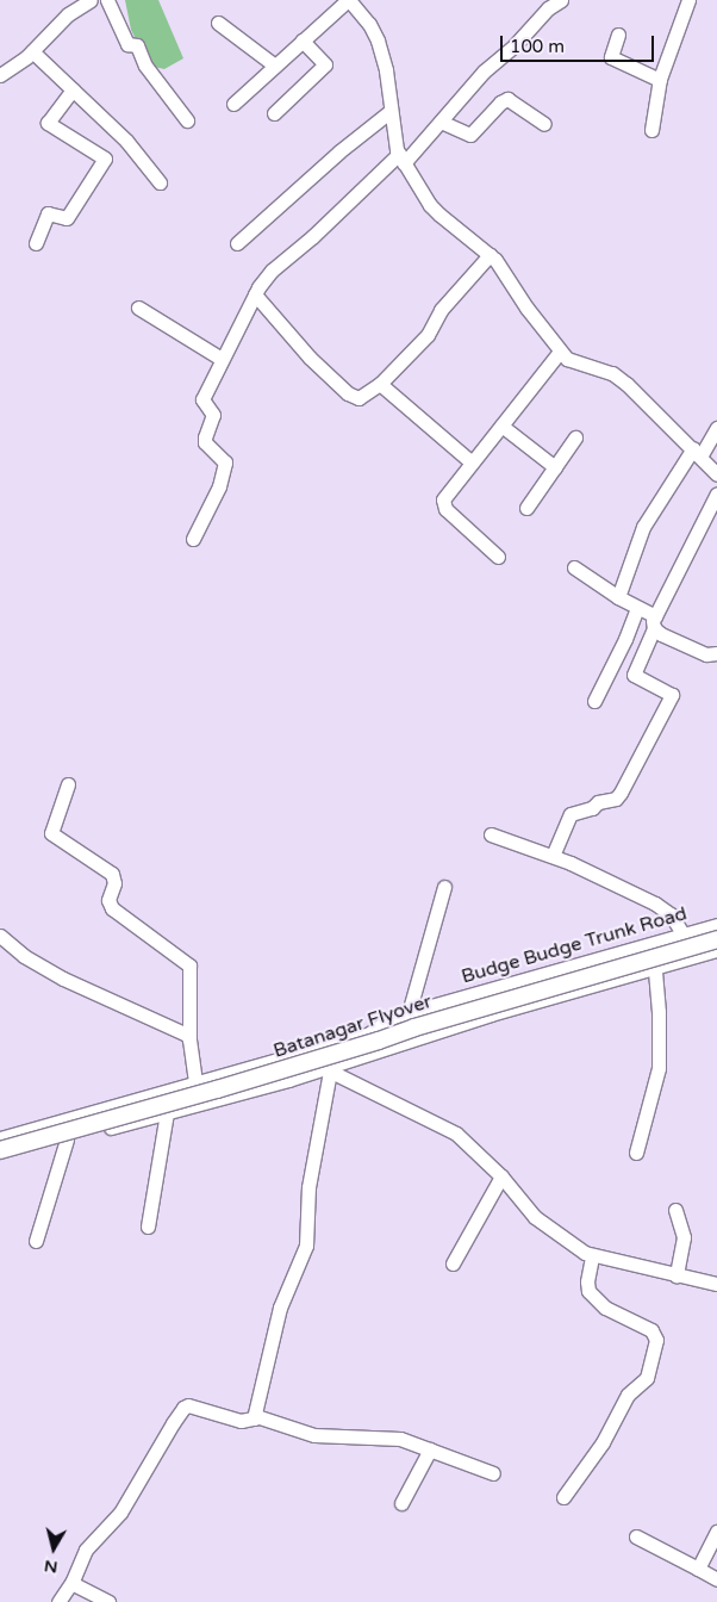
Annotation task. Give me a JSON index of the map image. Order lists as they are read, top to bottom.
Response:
{
  "streets": {
    "main road": ["Batanagar Flyover"],
    "street": ["Budge Budge Trunk Road"]
  },
  "scale_bar": "100 m",
  "north": "bottom"
}
